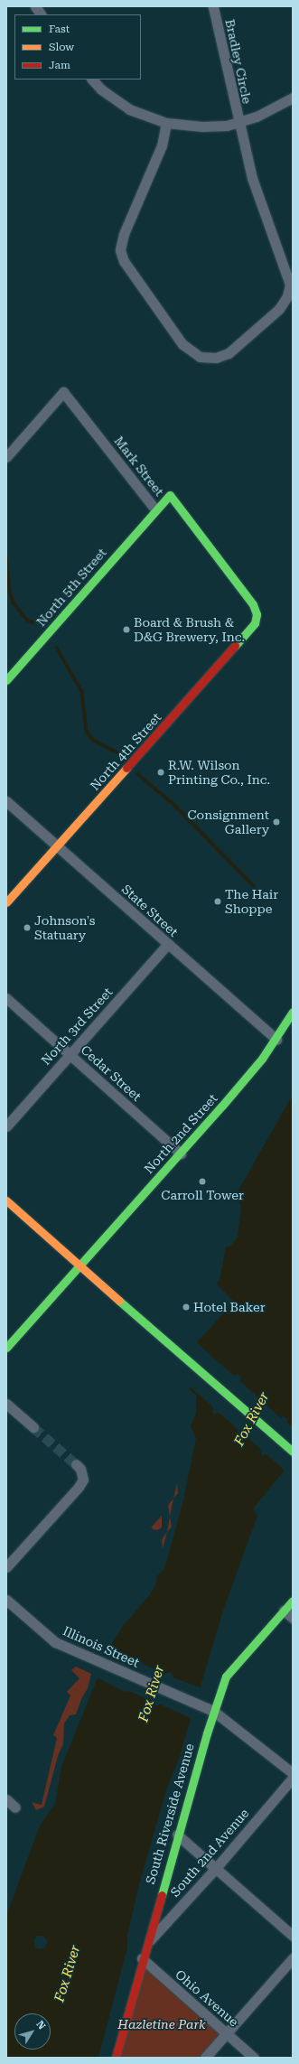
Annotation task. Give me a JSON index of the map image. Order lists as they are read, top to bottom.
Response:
{
  "streets": {
    "street": [
      "Bradley Circle",
      "Mark Street",
      "North 5th Street",
      "North 4th Street",
      "State Street",
      "North 3rd Street",
      "Cedar Street",
      "North 2nd Street",
      "Illinois Street",
      "South Riverside Avenue",
      "South 2nd Avenue",
      "Ohio Avenue"
    ]
  },
  "crossings": [
    ["Mark Street", "North 5th Street"],
    ["Mark Street", "North 4th Street"],
    ["North 4th Street", "State Street"],
    ["State Street", "North 3rd Street"],
    ["State Street", "North 2nd Street"],
    ["North 3rd Street", "Cedar Street"],
    ["Cedar Street", "North 2nd Street"],
    ["Illinois Street", "South Riverside Avenue"],
    ["South Riverside Avenue", "South 2nd Avenue"],
    ["South Riverside Avenue", "Ohio Avenue"]
  ],
  "water": ["Fox River"],
  "parks": ["Hazletine Park"],
  "places": [
    "Board & Brush & D&G Brewery, Inc.",
    "R.W. Wilson Printing Co., Inc.",
    "Consignment Gallery",
    "The Hair Shoppe",
    "Johnson's Statuary",
    "Carroll Tower",
    "Hotel Baker"
  ],
  "legend": ["Fast", "Slow", "Jam"],
  "north": "top right"
}
